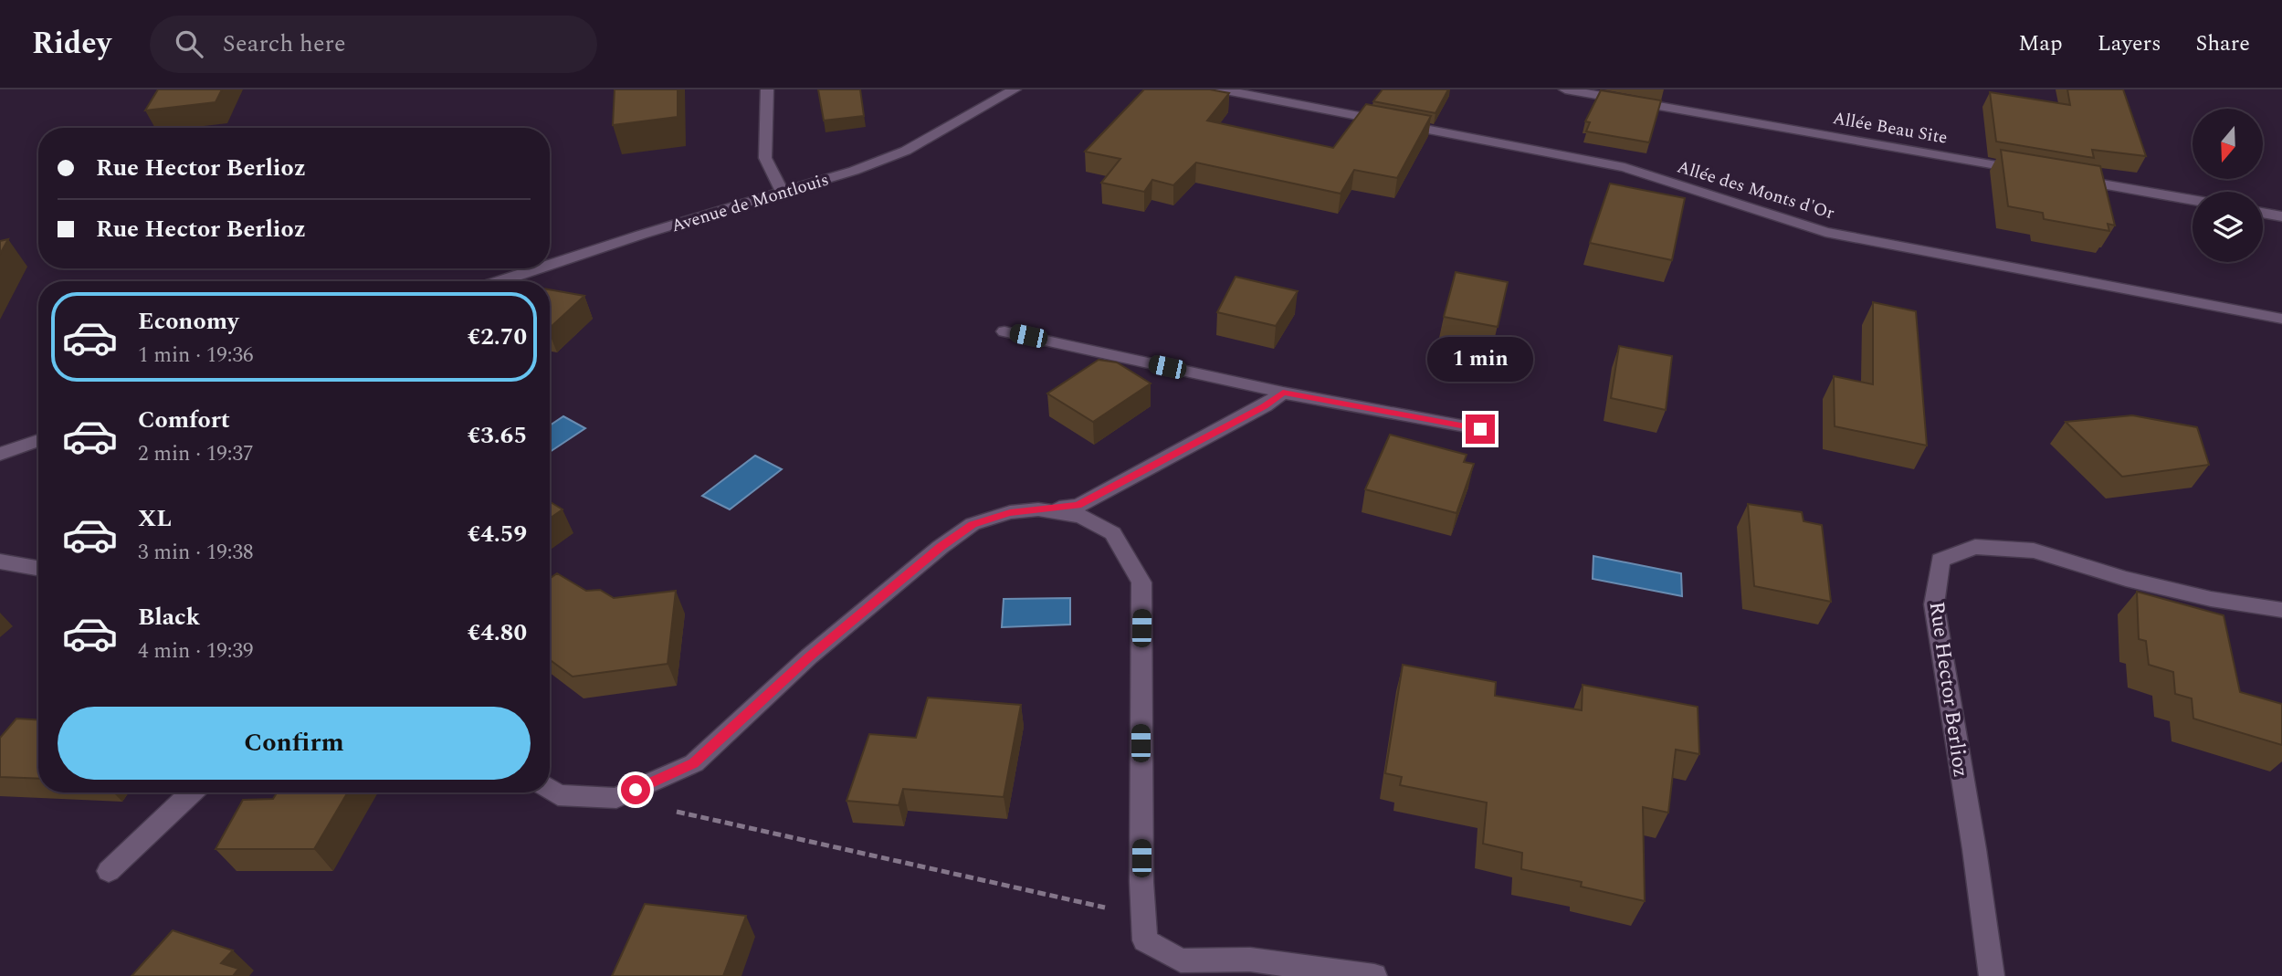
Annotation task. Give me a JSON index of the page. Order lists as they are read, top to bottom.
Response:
{
  "streets": {
    "street": [
      "Allée Beau Site",
      "Allée des Monts d'Or",
      "Avenue de Montlouis",
      "Rue Hector Berlioz"
    ]
  },
  "north": "bottom",
  "page": {
    "header": "Ridey",
    "search": "Search here",
    "nav": ["Map", "Layers", "Share"],
    "banner": ["Rue Hector Berlioz", "Rue Hector Berlioz"],
    "list": [
      {
        "name": "Economy",
        "note": "1 min · 19:36",
        "value": "€2.70"
      },
      {
        "name": "Comfort",
        "note": "2 min · 19:37",
        "value": "€3.65"
      },
      {
        "name": "XL",
        "note": "3 min · 19:38",
        "value": "€4.59"
      },
      {
        "name": "Black",
        "note": "4 min · 19:39",
        "value": "€4.80"
      }
    ],
    "bubble": "1 min",
    "buttons": "Confirm"
  }
}
